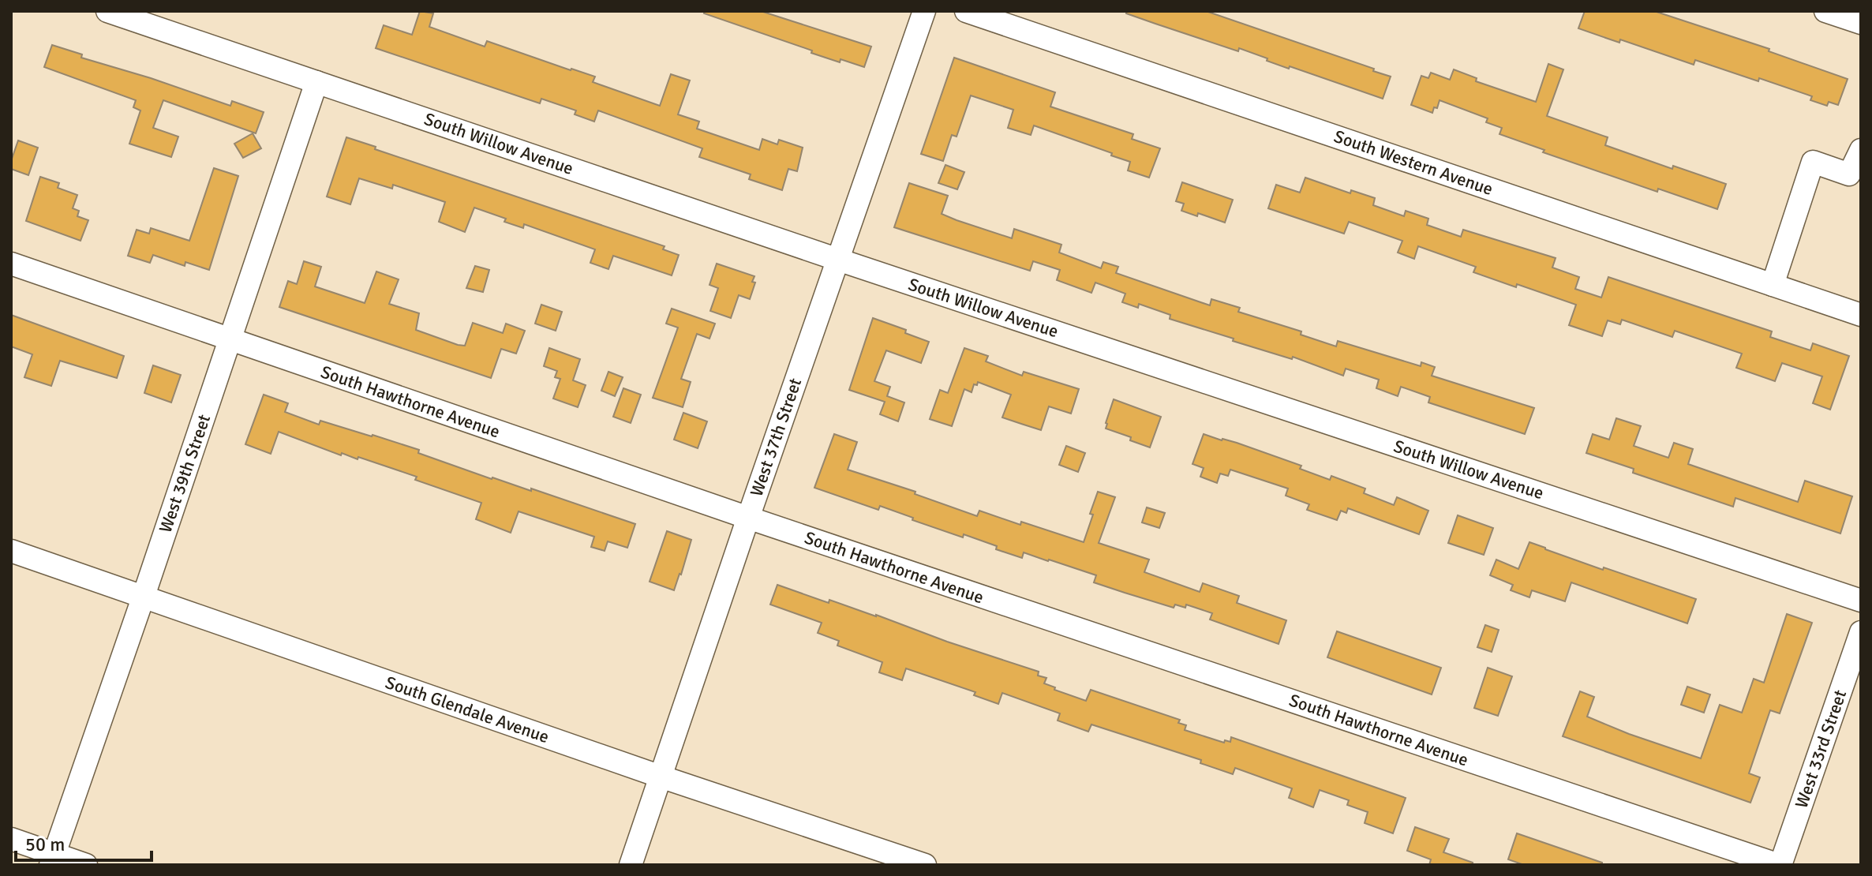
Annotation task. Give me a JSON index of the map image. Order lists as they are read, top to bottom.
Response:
{
  "streets": {
    "street": [
      "South Willow Avenue",
      "South Western Avenue",
      "South Hawthorne Avenue",
      "West 37th Street",
      "West 39th Street",
      "South Glendale Avenue",
      "West 33rd Street"
    ]
  },
  "crossings": [
    ["South Willow Avenue", "West 37th Street"],
    ["South Willow Avenue", "West 39th Street"],
    ["South Hawthorne Avenue", "West 37th Street"],
    ["South Hawthorne Avenue", "West 39th Street"],
    ["South Hawthorne Avenue", "West 33rd Street"],
    ["West 37th Street", "South Glendale Avenue"],
    ["West 39th Street", "South Glendale Avenue"]
  ],
  "scale_bar": "50 m"
}
